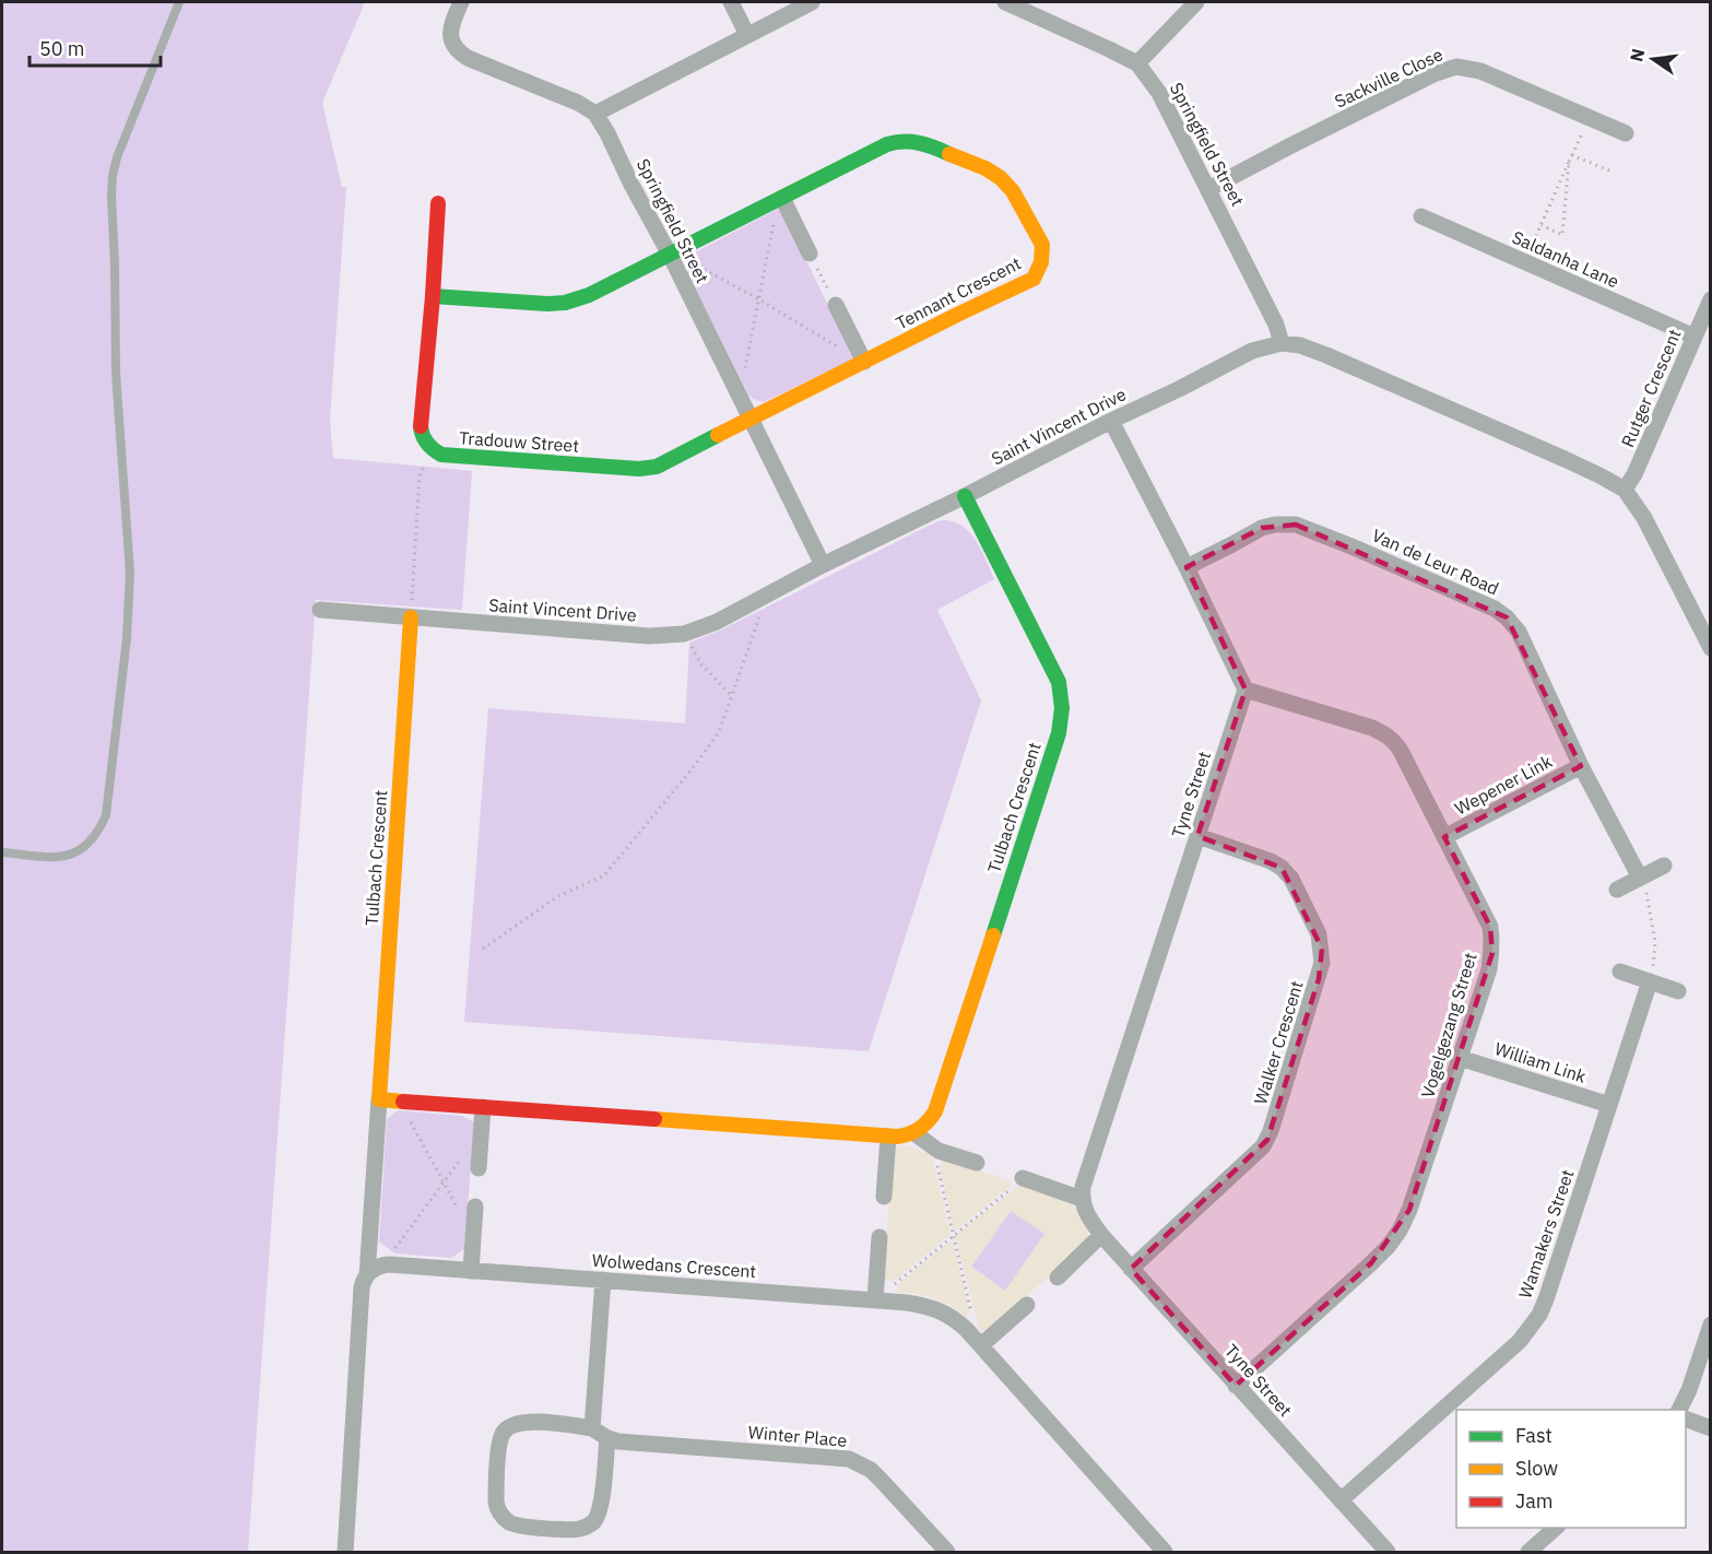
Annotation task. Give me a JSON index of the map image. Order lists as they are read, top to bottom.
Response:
{
  "streets": {
    "street": [
      "Sackville Close",
      "Springfield Street",
      "Saldanha Lane",
      "Tennant Crescent",
      "Rutger Crescent",
      "Saint Vincent Drive",
      "Tradouw Street",
      "Van de Leur Road",
      "Wepener Link",
      "Tyne Street",
      "Tulbach Crescent",
      "Vogelgezang Street",
      "Walker Crescent",
      "William Link",
      "Wamakers Street",
      "Wolwedans Crescent",
      "Winter Place"
    ]
  },
  "crossings": [
    ["Sackville Close", "Springfield Street"],
    ["Springfield Street", "Tennant Crescent"],
    ["Springfield Street", "Saint Vincent Drive"],
    ["Springfield Street", "Tradouw Street"],
    ["Saldanha Lane", "Rutger Crescent"],
    ["Tennant Crescent", "Tradouw Street"],
    ["Rutger Crescent", "Saint Vincent Drive"],
    ["Saint Vincent Drive", "Tulbach Crescent"],
    ["Van de Leur Road", "Wepener Link"],
    ["Wepener Link", "Vogelgezang Street"],
    ["Tyne Street", "Vogelgezang Street"],
    ["Tyne Street", "Walker Crescent"],
    ["Tyne Street", "Wamakers Street"],
    ["Vogelgezang Street", "William Link"],
    ["William Link", "Wamakers Street"]
  ],
  "legend": ["Fast", "Slow", "Jam"],
  "scale_bar": "50 m",
  "north": "left"
}
